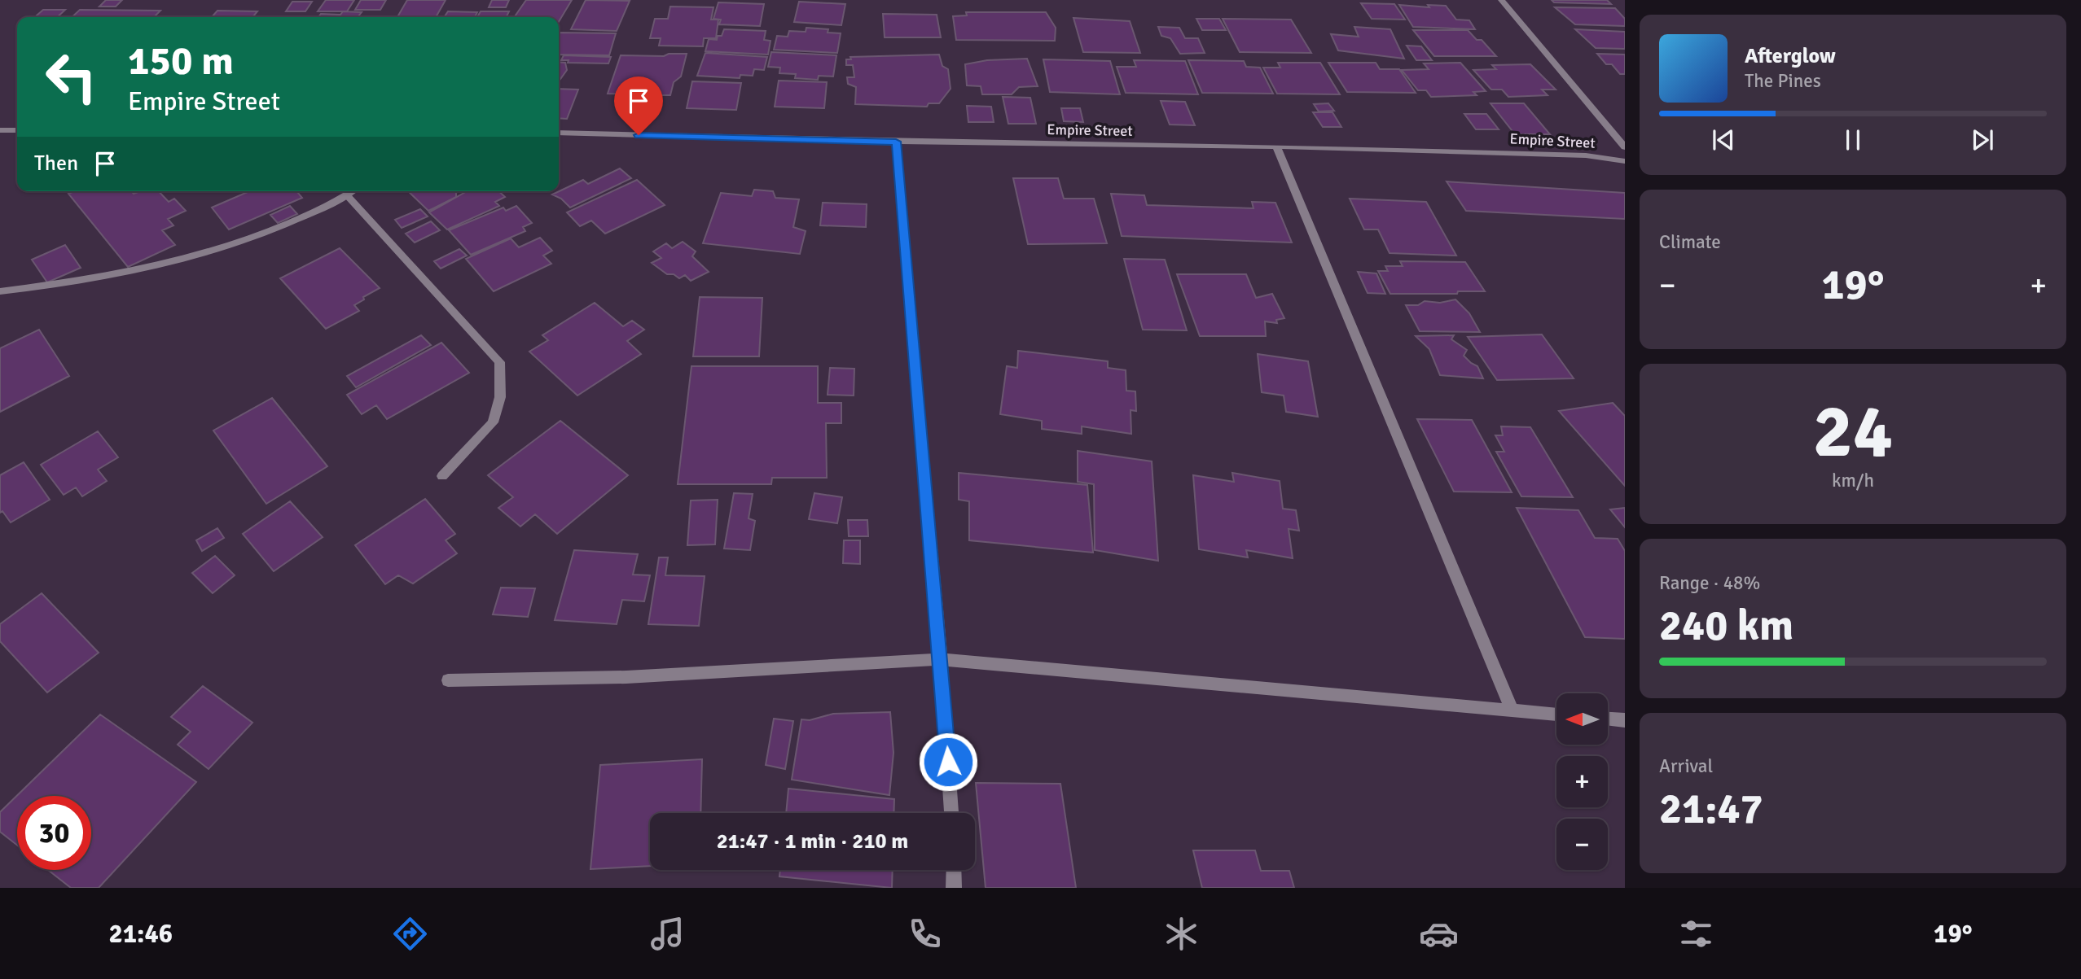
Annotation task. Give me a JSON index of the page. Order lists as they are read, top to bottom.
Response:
{
  "streets": {
    "street": ["Empire Street"]
  },
  "north": "left",
  "page": {
    "turn": ["150 m", "Empire Street"],
    "song": ["Afterglow", "The Pines"],
    "then": "Then",
    "tile": [
      "Climate",
      ["24", "km/h"],
      ["Range · 48%", "240 km"],
      ["Arrival", "21:47"]
    ],
    "heat": ["−", "19°", "+"],
    "map_buttons": ["+", "−"],
    "limit": "30",
    "trip": "21:47 · 1 min · 210 m",
    "tabs": ["21:46", "19°"]
  }
}
